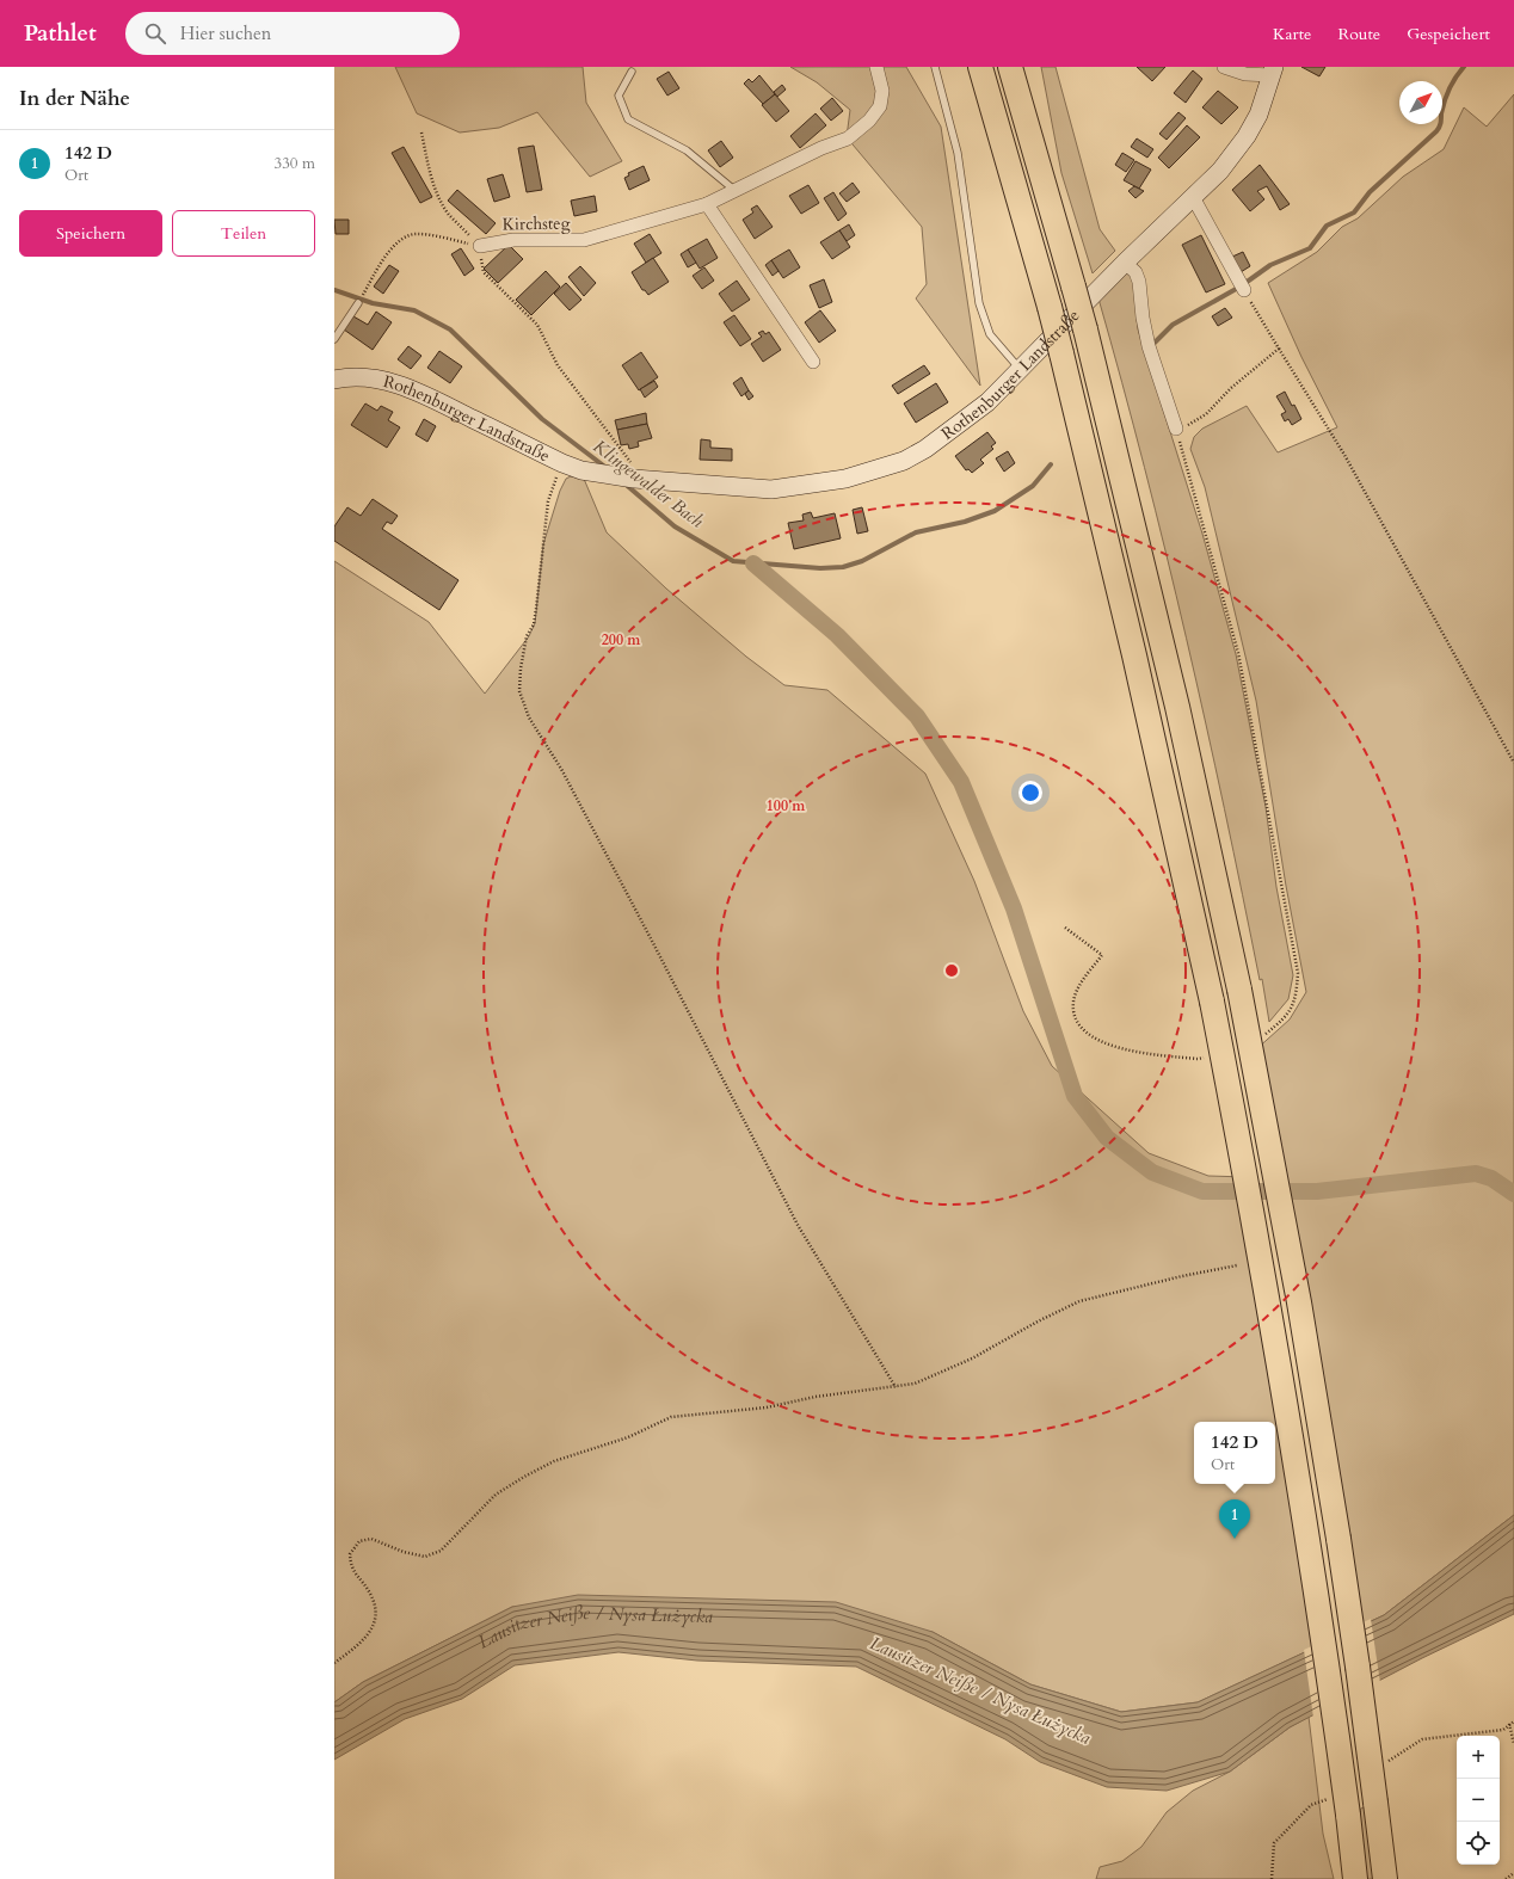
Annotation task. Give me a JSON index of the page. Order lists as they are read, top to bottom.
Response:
{
  "streets": {
    "street": ["Kirchsteg", "Rothenburger Landstraße"]
  },
  "water": ["Klingewalder Bach", "Lausitzer Neiße / Nysa Łużycka"],
  "north": "top right",
  "page": {
    "header": "Pathlet",
    "search": "Hier suchen",
    "nav": ["Karte", "Route", "Gespeichert"],
    "heading": "In der Nähe",
    "list": [
      {
        "mark": "1",
        "name": "142 D",
        "note": "Ort",
        "value": "330 m"
      }
    ],
    "buttons": ["Speichern", "Teilen"],
    "popup": ["142 D", "Ort"],
    "pins": "1",
    "map_buttons": ["+", "−"]
  },
  "rings": ["200 m", "100 m"]
}
